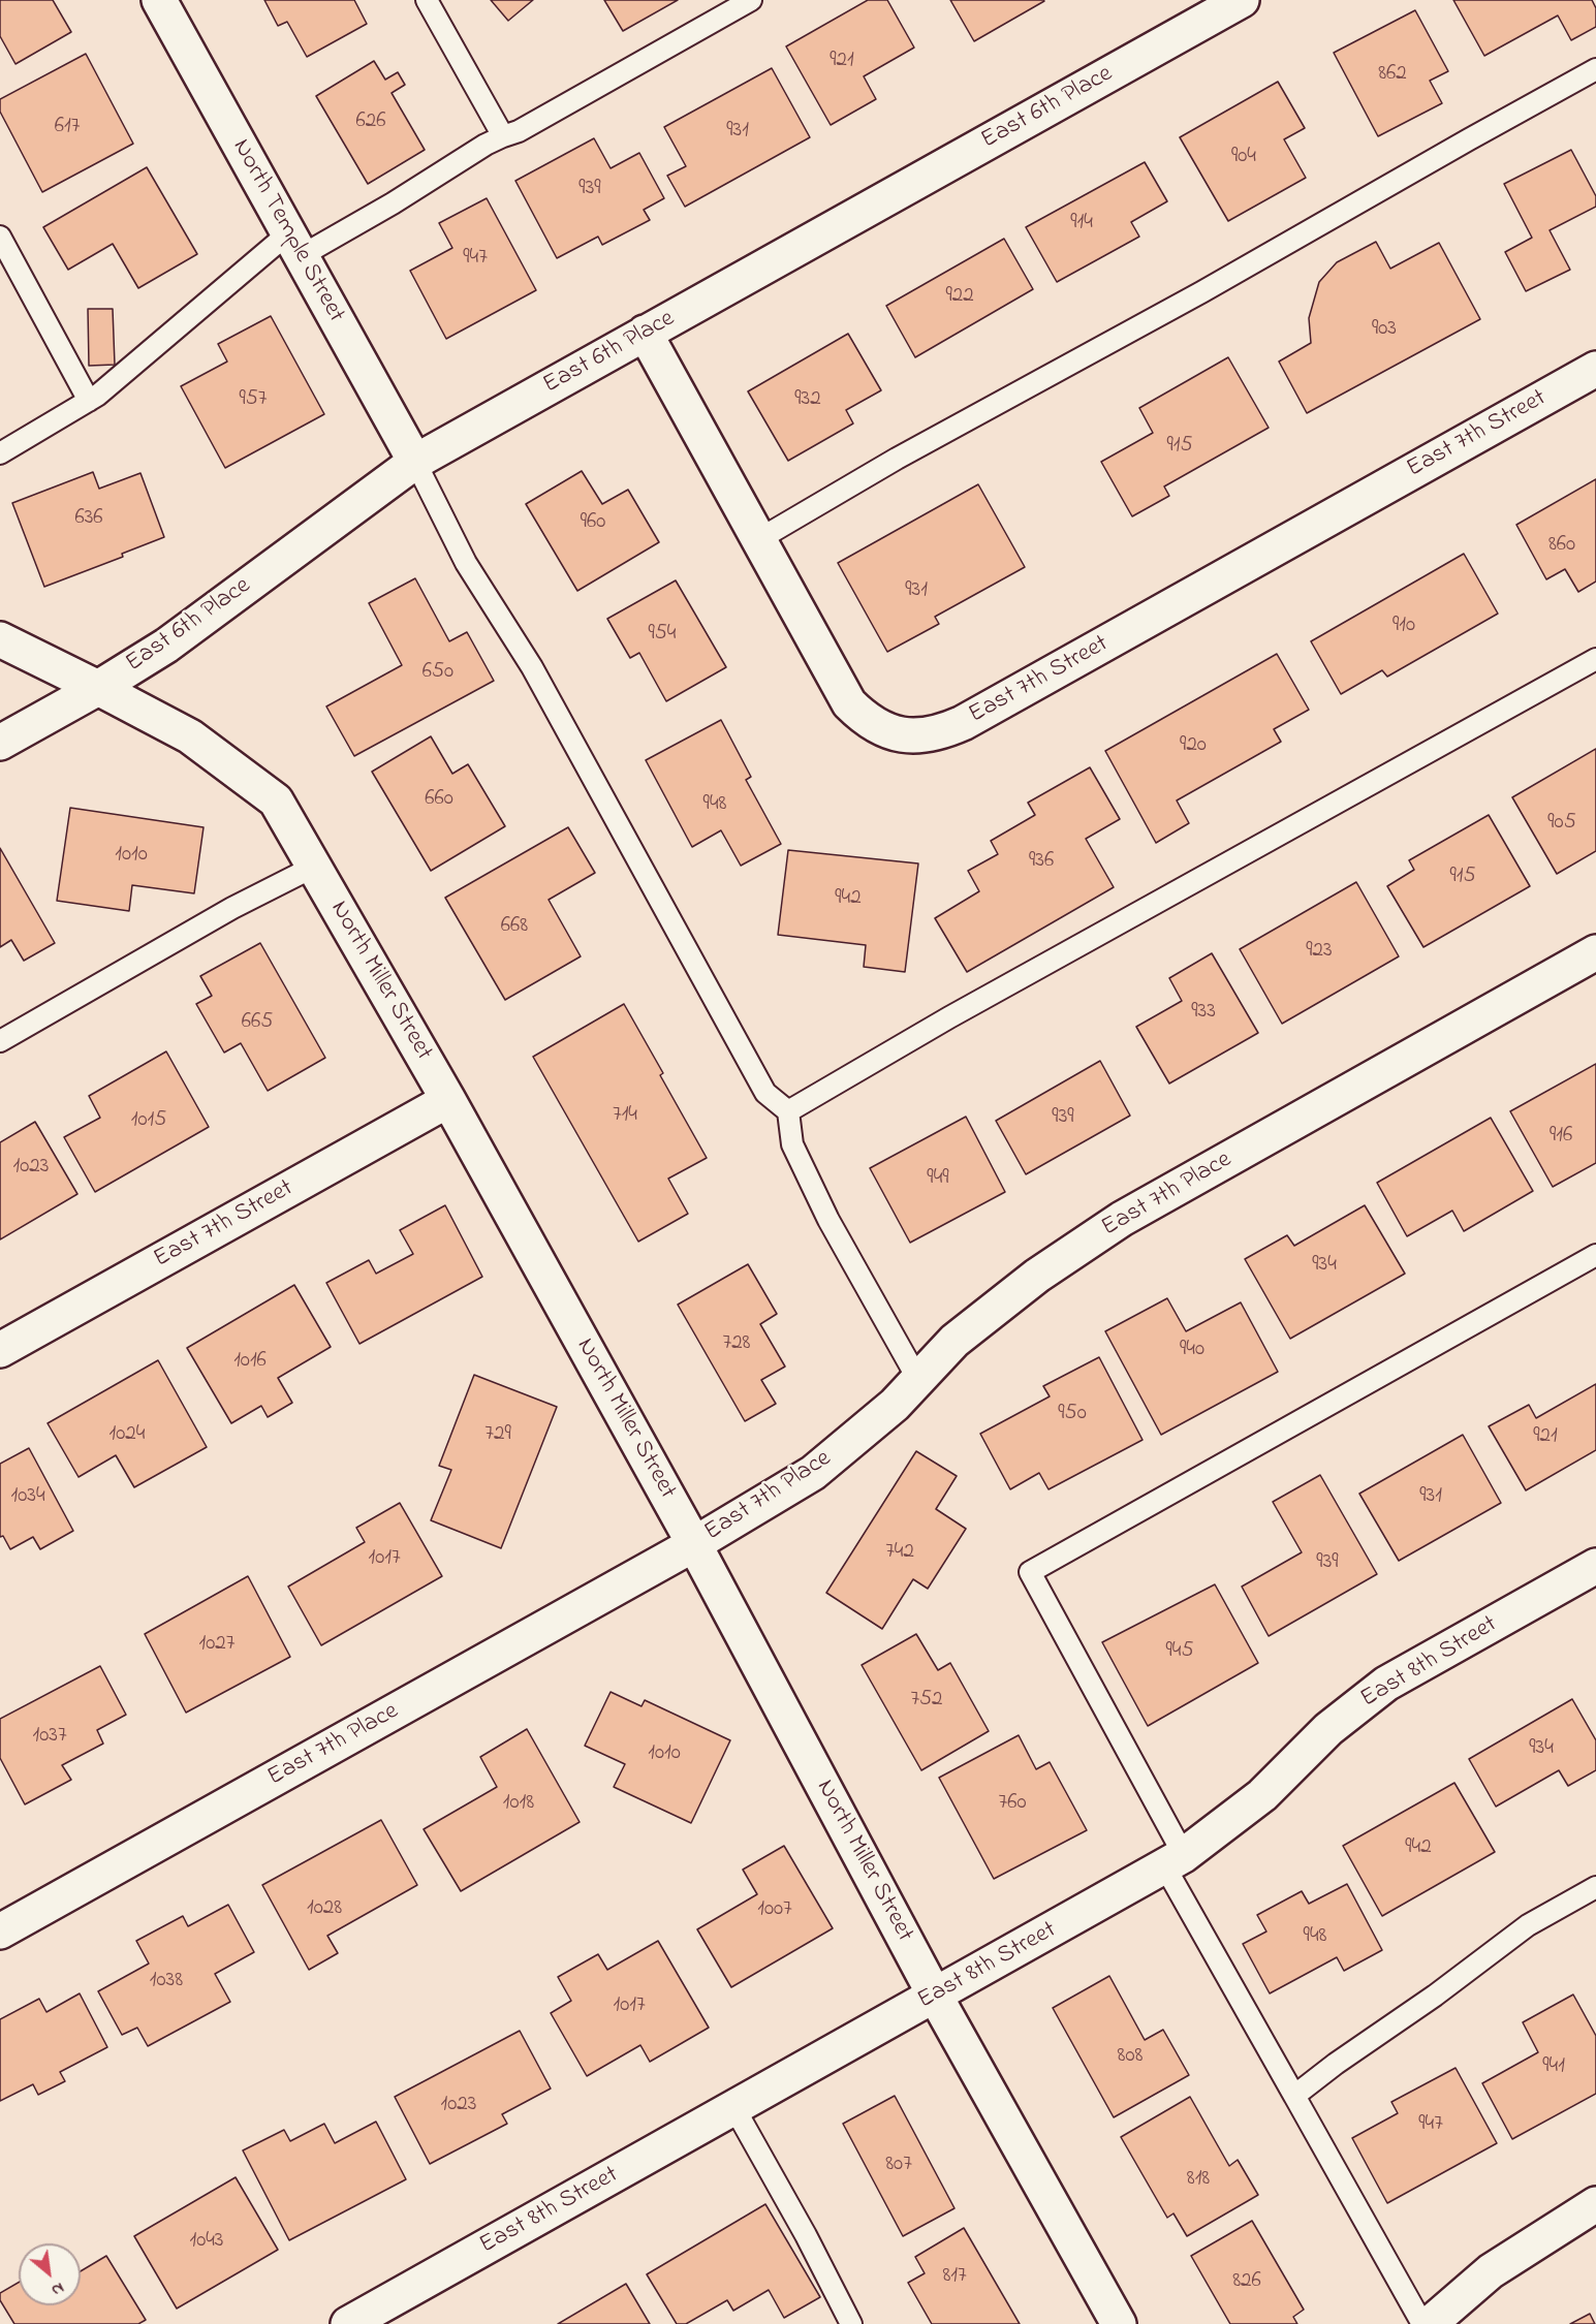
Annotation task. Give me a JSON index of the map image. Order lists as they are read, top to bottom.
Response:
{
  "streets": {
    "street": [
      "East 6th Place",
      "North Temple Street",
      "East 7th Street",
      "North Miller Street",
      "East 7th Place",
      "East 8th Street"
    ]
  },
  "crossings": [
    ["East 6th Place", "North Temple Street"],
    ["East 6th Place", "East 7th Street"],
    ["East 6th Place", "North Miller Street"],
    ["East 7th Street", "North Miller Street"],
    ["North Miller Street", "East 7th Place"],
    ["North Miller Street", "East 8th Street"]
  ],
  "house_numbers": [
    "921",
    "862",
    "626",
    "617",
    "931",
    "904",
    "939",
    "914",
    "947",
    "922",
    "903",
    "957",
    "932",
    "915",
    "636",
    "960",
    "860",
    "931",
    "910",
    "954",
    "650",
    "920",
    "660",
    "948",
    "905",
    "1010",
    "936",
    "915",
    "942",
    "668",
    "923",
    "933",
    "665",
    "714",
    "939",
    "1015",
    "916",
    "1023",
    "949",
    "934",
    "728",
    "940",
    "1016",
    "950",
    "1024",
    "729",
    "921",
    "1034",
    "931",
    "742",
    "1017",
    "939",
    "1027",
    "945",
    "752",
    "1037",
    "934",
    "1010",
    "1018",
    "760",
    "942",
    "1028",
    "1007",
    "948",
    "1038",
    "1017",
    "808",
    "941",
    "1023",
    "947",
    "807",
    "818",
    "1043",
    "817",
    "826"
  ],
  "north": "bottom right"
}
